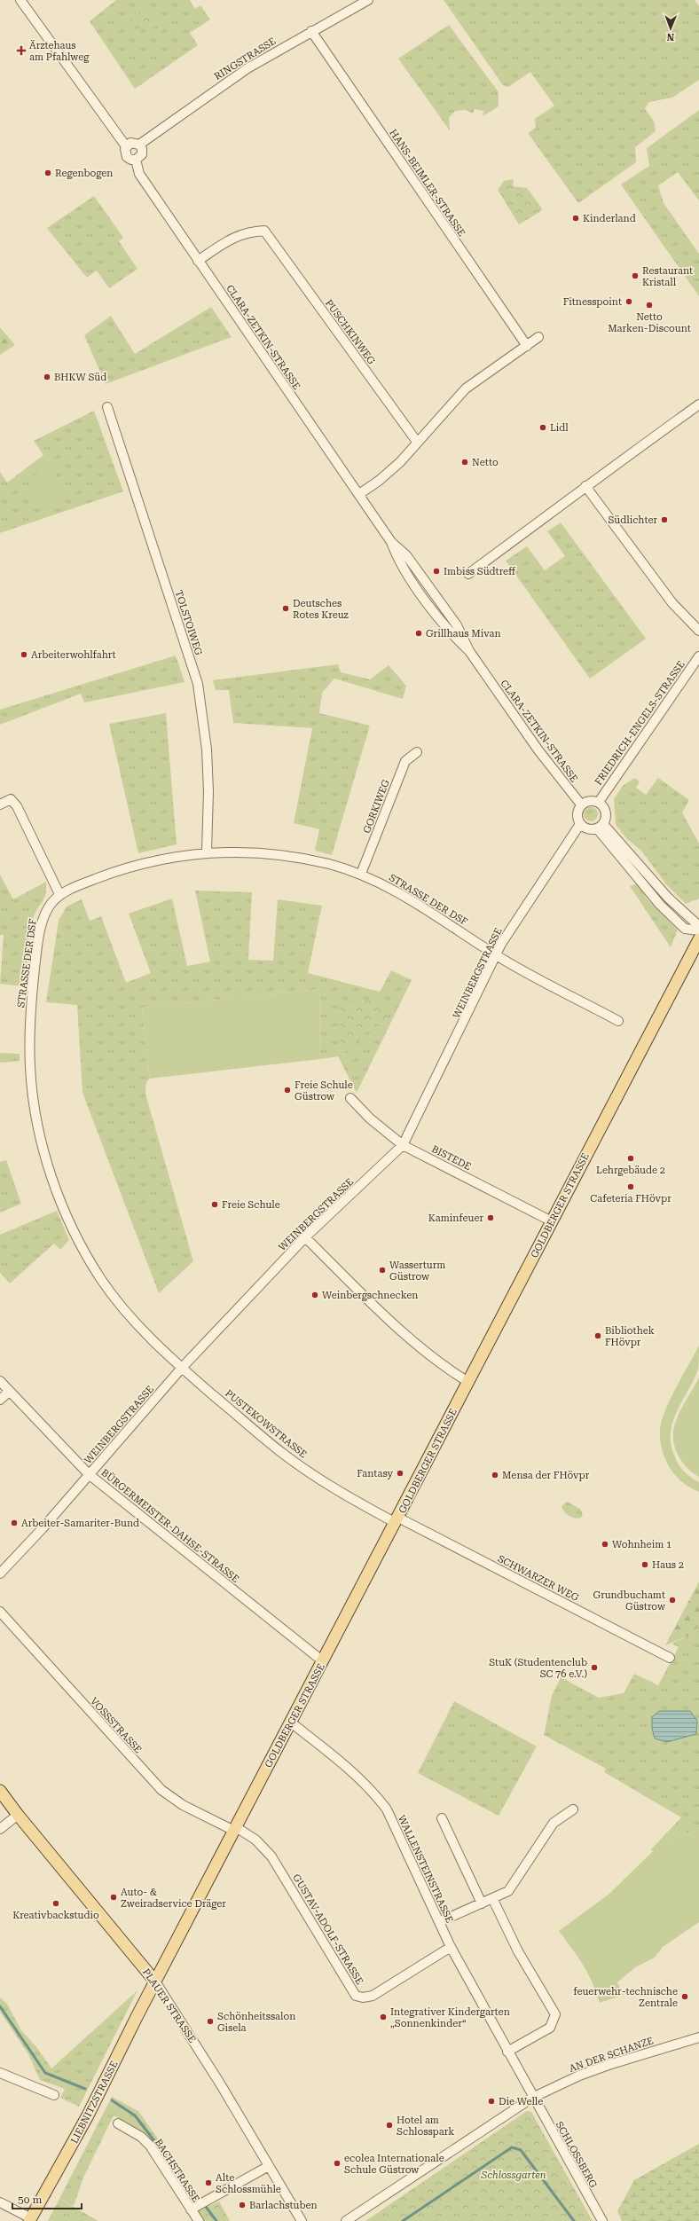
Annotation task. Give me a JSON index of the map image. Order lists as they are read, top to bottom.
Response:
{
  "streets": {
    "main road": ["GOLDBERGER STRASSE", "PLAUER STRASSE", "LIEBNITZSTRASSE"],
    "street": [
      "RINGSTRASSE",
      "HANS-BEIMLER-STRASSE",
      "PUSCHKINWEG",
      "CLARA-ZETKIN-STRASSE",
      "TOLSTOIWEG",
      "FRIEDRICH-ENGELS-STRASSE",
      "GORKIWEG",
      "STRASSE DER DSF",
      "WEINBERGSTRASSE",
      "BISTEDE",
      "PUSTEKOWSTRASSE",
      "BÜRGERMEISTER-DAHSE-STRASSE",
      "SCHWARZER WEG",
      "VOSSSTRASSE",
      "WALLENSTEINSTRASSE",
      "GUSTAV-ADOLF-STRASSE",
      "AN DER SCHANZE",
      "SCHLOSSBERG",
      "BACHSTRASSE"
    ]
  },
  "crossings": [
    ["RINGSTRASSE", "HANS-BEIMLER-STRASSE"],
    ["RINGSTRASSE", "CLARA-ZETKIN-STRASSE"],
    ["PUSCHKINWEG", "CLARA-ZETKIN-STRASSE"],
    ["CLARA-ZETKIN-STRASSE", "FRIEDRICH-ENGELS-STRASSE"],
    ["CLARA-ZETKIN-STRASSE", "WEINBERGSTRASSE"],
    ["TOLSTOIWEG", "STRASSE DER DSF"],
    ["FRIEDRICH-ENGELS-STRASSE", "WEINBERGSTRASSE"],
    ["GORKIWEG", "STRASSE DER DSF"],
    ["STRASSE DER DSF", "WEINBERGSTRASSE"],
    ["STRASSE DER DSF", "PUSTEKOWSTRASSE"],
    ["WEINBERGSTRASSE", "BISTEDE"],
    ["WEINBERGSTRASSE", "PUSTEKOWSTRASSE"],
    ["WEINBERGSTRASSE", "BÜRGERMEISTER-DAHSE-STRASSE"],
    ["BISTEDE", "GOLDBERGER STRASSE"],
    ["GOLDBERGER STRASSE", "PUSTEKOWSTRASSE"],
    ["GOLDBERGER STRASSE", "BÜRGERMEISTER-DAHSE-STRASSE"],
    ["GOLDBERGER STRASSE", "SCHWARZER WEG"],
    ["GOLDBERGER STRASSE", "VOSSSTRASSE"],
    ["GOLDBERGER STRASSE", "WALLENSTEINSTRASSE"],
    ["GOLDBERGER STRASSE", "GUSTAV-ADOLF-STRASSE"],
    ["GOLDBERGER STRASSE", "PLAUER STRASSE"],
    ["GOLDBERGER STRASSE", "LIEBNITZSTRASSE"],
    ["PUSTEKOWSTRASSE", "SCHWARZER WEG"],
    ["VOSSSTRASSE", "GUSTAV-ADOLF-STRASSE"],
    ["WALLENSTEINSTRASSE", "GUSTAV-ADOLF-STRASSE"],
    ["WALLENSTEINSTRASSE", "AN DER SCHANZE"],
    ["WALLENSTEINSTRASSE", "SCHLOSSBERG"],
    ["PLAUER STRASSE", "LIEBNITZSTRASSE"],
    ["AN DER SCHANZE", "SCHLOSSBERG"]
  ],
  "parks": ["Schlossgarten"],
  "places": {
    "health": ["Ärztehaus am Pfahlweg"],
    "other": [
      "Regenbogen",
      "Kinderland",
      "Restaurant Kristall",
      "Fitnesspoint",
      "Netto Marken-Discount",
      "BHKW Süd",
      "Lidl",
      "Netto",
      "Südlichter",
      "Imbiss Südtreff",
      "Deutsches Rotes Kreuz",
      "Grillhaus Mivan",
      "Arbeiterwohlfahrt",
      "Freie Schule Güstrow",
      "Lehrgebäude 2",
      "Cafeteria FHövpr",
      "Freie Schule",
      "Kaminfeuer",
      "Wasserturm Güstrow",
      "Weinbergschnecken",
      "Bibliothek FHövpr",
      "Fantasy",
      "Mensa der FHövpr",
      "Arbeiter-Samariter-Bund",
      "Wohnheim 1",
      "Haus 2",
      "Grundbuchamt Güstrow",
      "StuK (Studentenclub SC 76 e.V.)",
      "Auto- & Zweiradservice Dräger",
      "Kreativbackstudio",
      "feuerwehr-technische Zentrale",
      "Integrativer Kindergarten „Sonnenkinder“",
      "Schönheitssalon Gisela",
      "Die Welle",
      "Hotel am Schlosspark",
      "ecolea Internationale Schule Güstrow",
      "Alte Schlossmühle",
      "Barlachstuben"
    ]
  },
  "scale_bar": "50 m",
  "north": "bottom"
}
